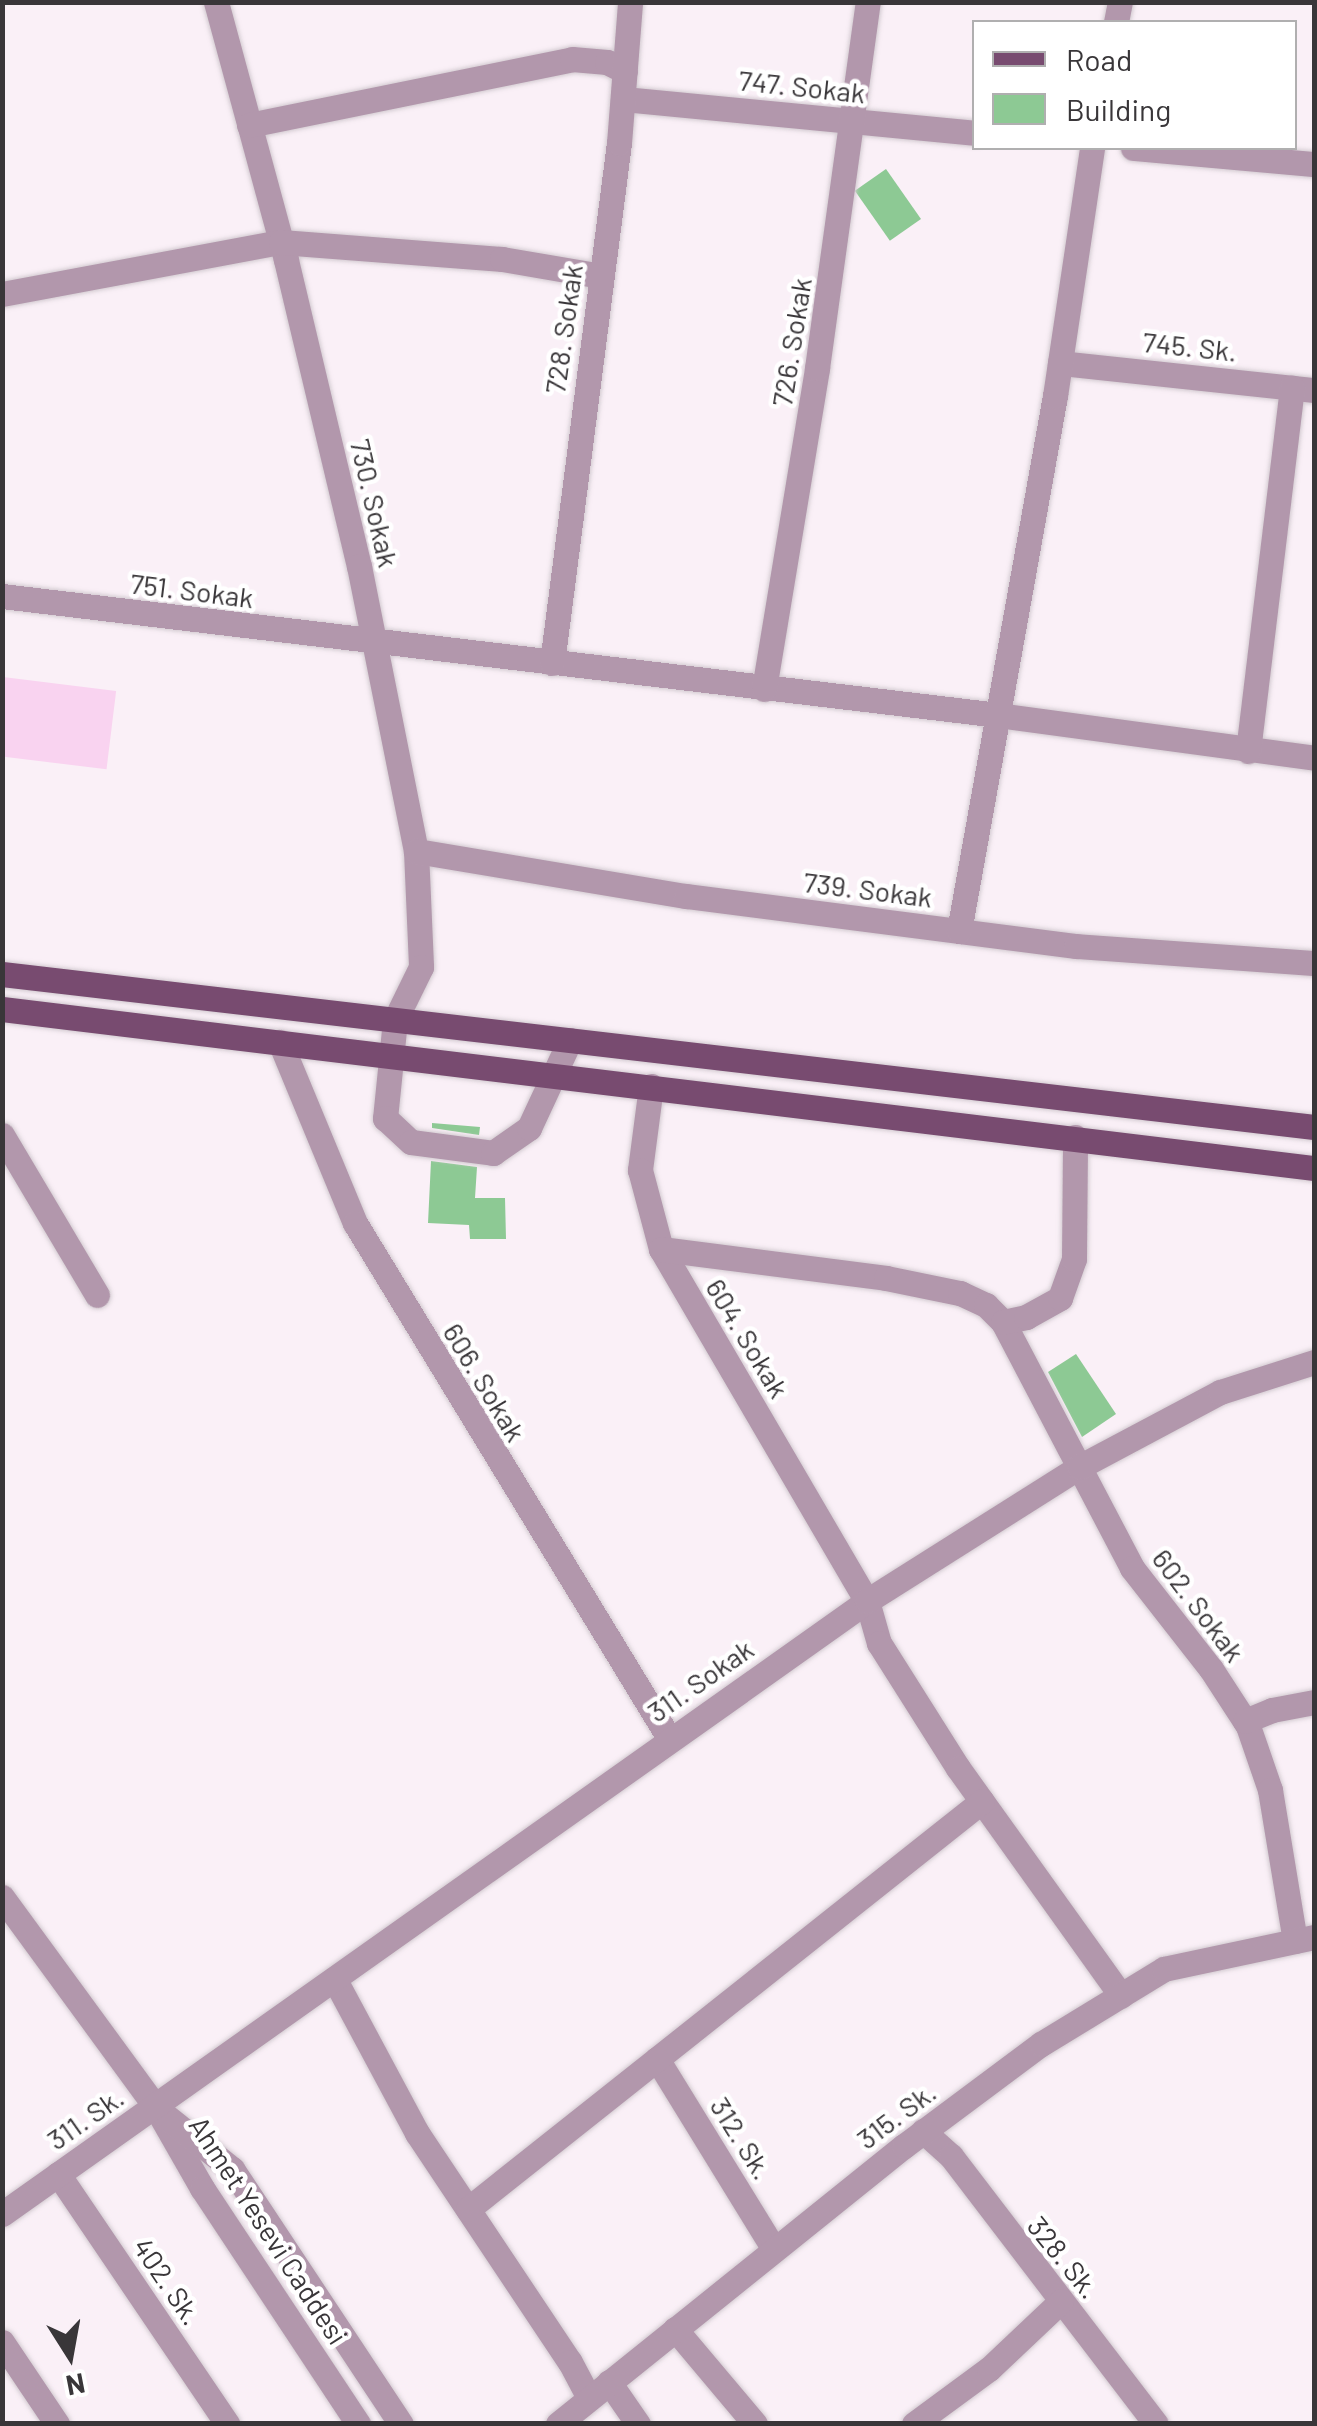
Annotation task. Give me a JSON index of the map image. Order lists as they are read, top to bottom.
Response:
{
  "streets": {
    "street": [
      "747. Sokak",
      "728. Sokak",
      "726. Sokak",
      "745. Sk.",
      "730. Sokak",
      "751. Sokak",
      "739. Sokak",
      "604. Sokak",
      "606. Sokak",
      "602. Sokak",
      "311. Sokak",
      "315. Sk.",
      "311. Sk.",
      "312. Sk.",
      "Ahmet Yesevi Caddesi",
      "328. Sk.",
      "402. Sk."
    ]
  },
  "crossings": [
    ["747. Sokak", "728. Sokak"],
    ["747. Sokak", "726. Sokak"],
    ["728. Sokak", "751. Sokak"],
    ["726. Sokak", "751. Sokak"],
    ["730. Sokak", "751. Sokak"],
    ["730. Sokak", "739. Sokak"],
    ["604. Sokak", "311. Sokak"],
    ["604. Sokak", "315. Sk."],
    ["606. Sokak", "311. Sokak"],
    ["602. Sokak", "311. Sokak"],
    ["602. Sokak", "315. Sk."],
    ["311. Sokak", "311. Sk."],
    ["311. Sokak", "Ahmet Yesevi Caddesi"],
    ["315. Sk.", "312. Sk."],
    ["315. Sk.", "328. Sk."],
    ["311. Sk.", "Ahmet Yesevi Caddesi"],
    ["311. Sk.", "402. Sk."]
  ],
  "legend": ["Road", "Building"],
  "north": "bottom"
}
